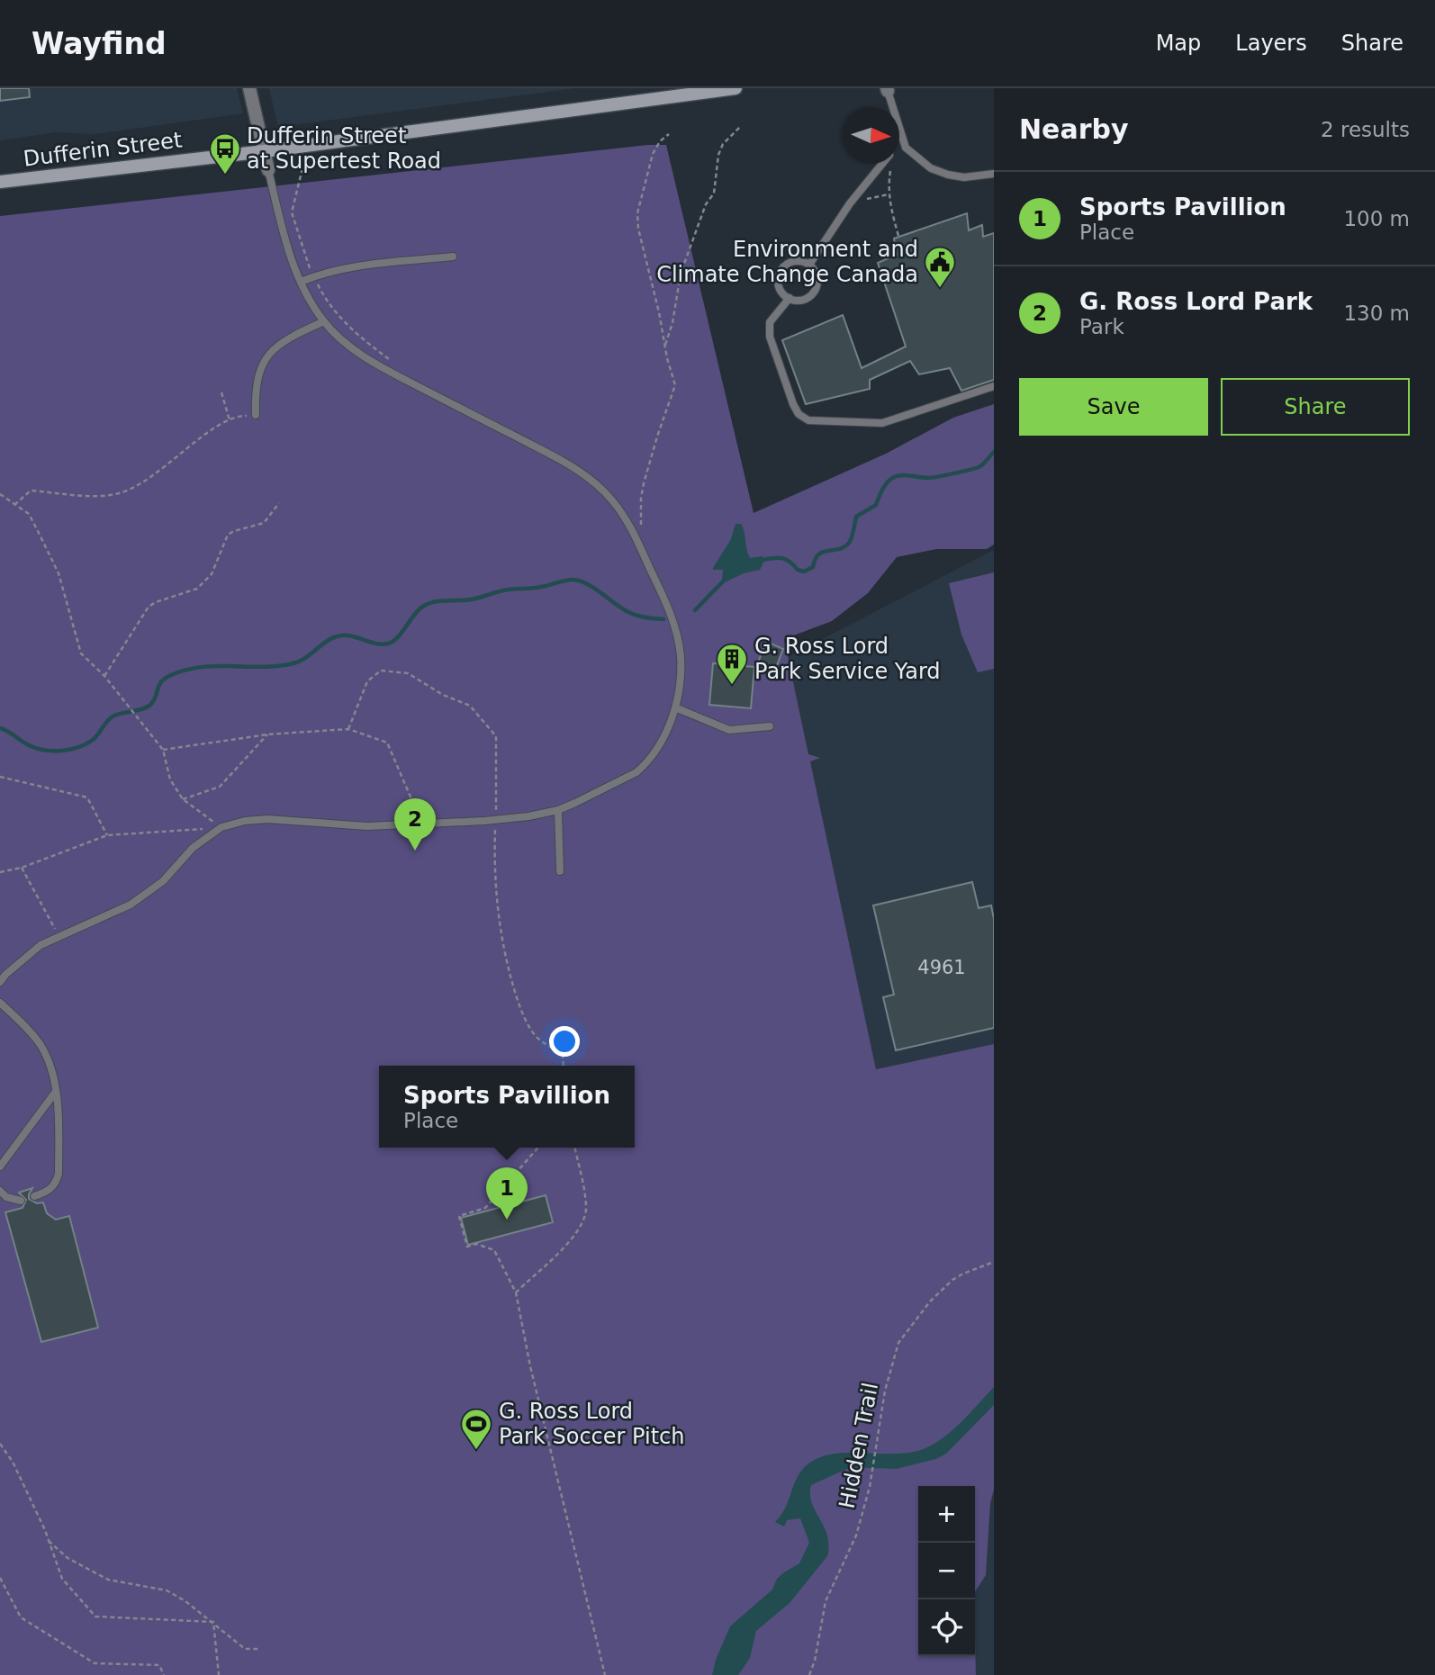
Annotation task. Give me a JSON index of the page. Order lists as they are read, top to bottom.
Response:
{
  "streets": {
    "main road": ["Dufferin Street"],
    "path": ["Hidden Trail"]
  },
  "places": {
    "bus stop": ["Dufferin Street at Supertest Road"],
    "public building": ["Environment and Climate Change Canada"],
    "building": ["G. Ross Lord Park Service Yard"],
    "sports": ["G. Ross Lord Park Soccer Pitch"]
  },
  "house_numbers": ["4961"],
  "north": "right",
  "page": {
    "header": "Wayfind",
    "nav": ["Map", "Layers", "Share"],
    "heading": ["Nearby", "2 results"],
    "list": [
      {
        "mark": "1",
        "name": "Sports Pavillion",
        "note": "Place",
        "value": "100 m"
      },
      {
        "mark": "2",
        "name": "G. Ross Lord Park",
        "note": "Park",
        "value": "130 m"
      }
    ],
    "buttons": ["Save", "Share"],
    "pins": ["2", "1"],
    "popup": ["Sports Pavillion", "Place"],
    "map_buttons": ["+", "−"]
  }
}
